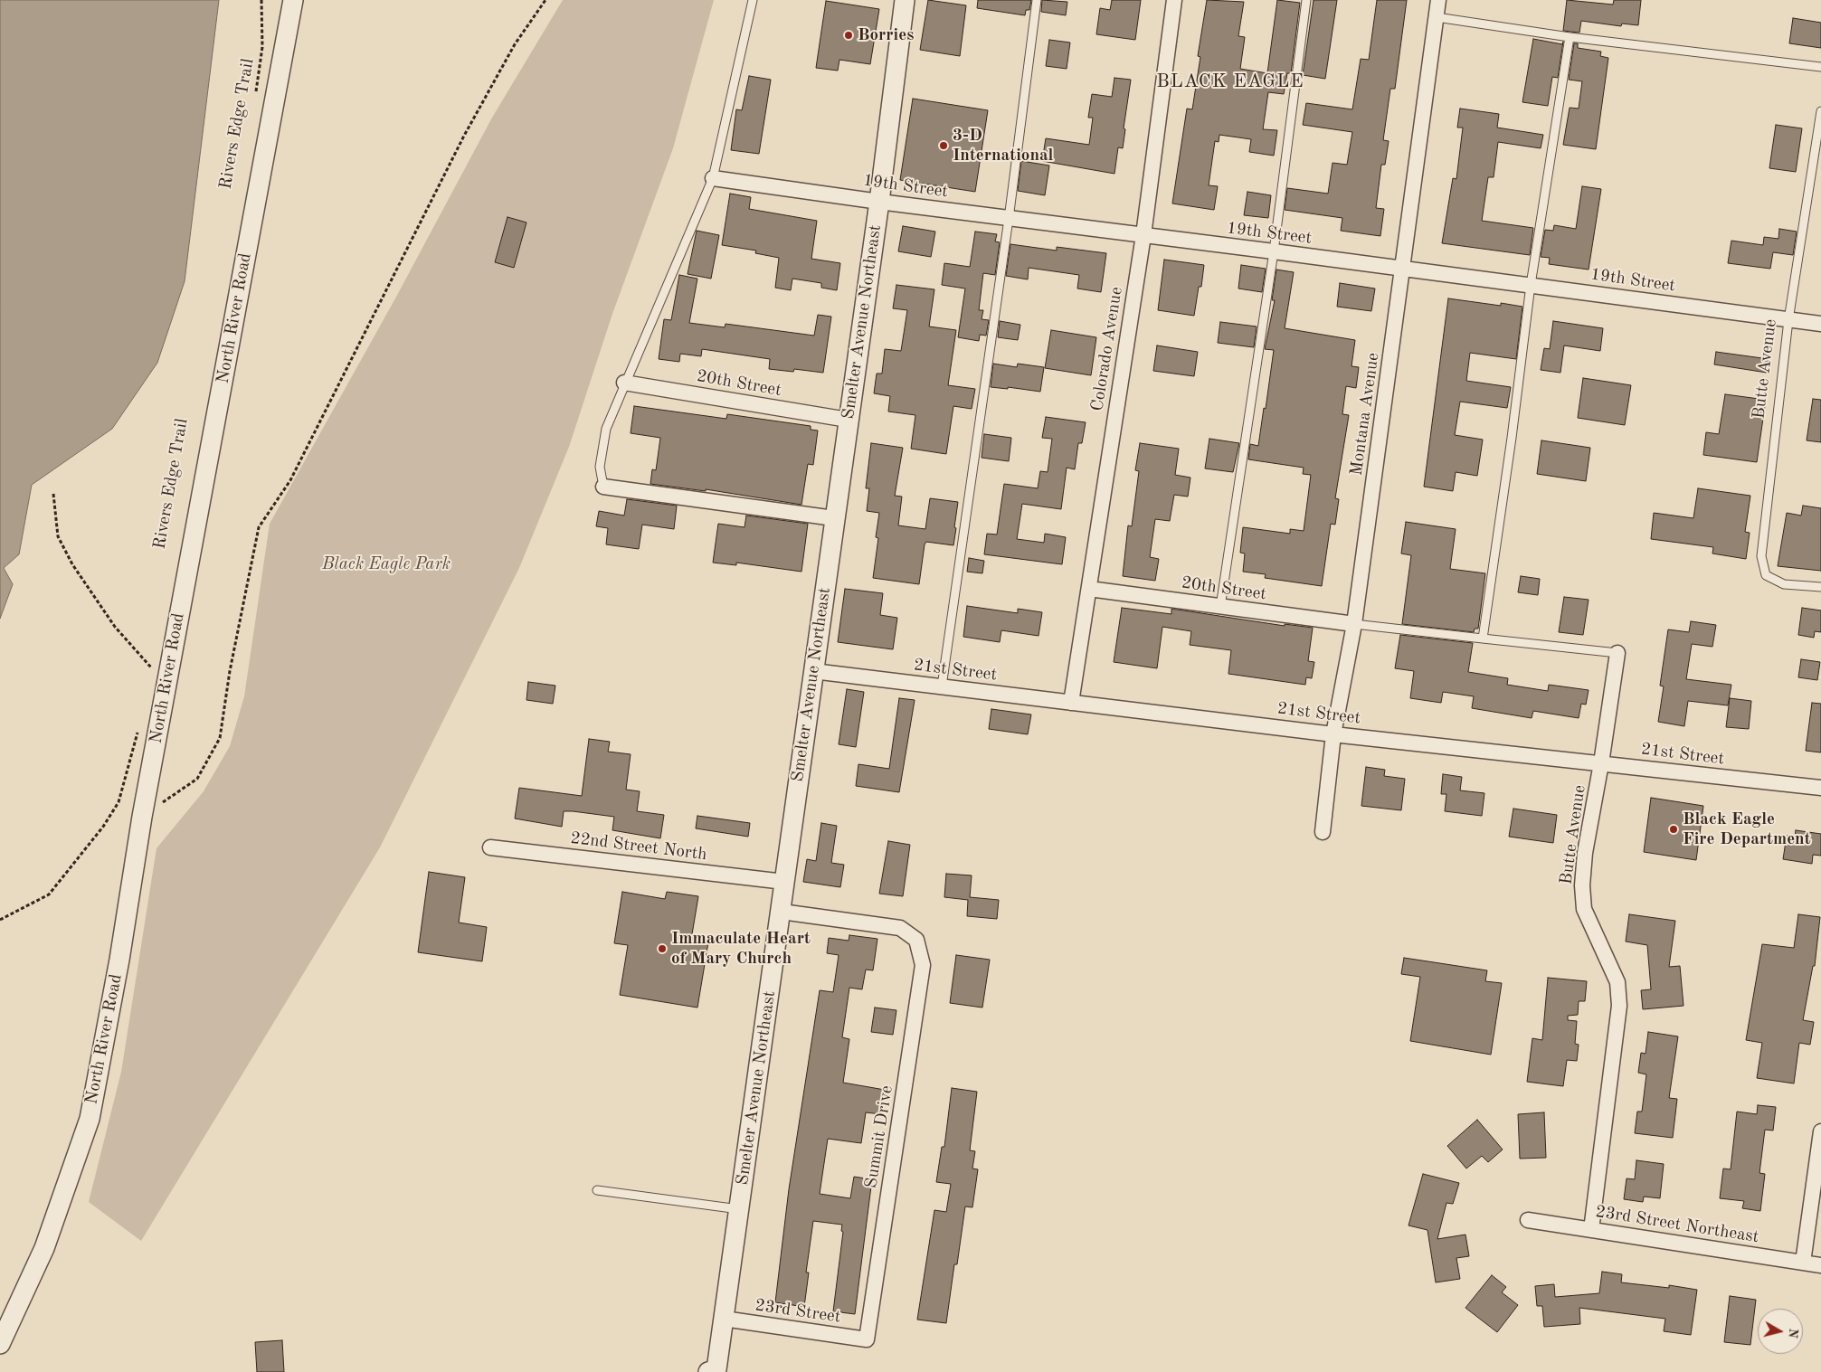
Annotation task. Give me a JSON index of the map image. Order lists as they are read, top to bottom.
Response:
{
  "streets": {
    "street": [
      "19th Street",
      "North River Road",
      "Smelter Avenue Northeast",
      "Colorado Avenue",
      "Butte Avenue",
      "20th Street",
      "Montana Avenue",
      "21st Street",
      "22nd Street North",
      "Summit Drive",
      "23rd Street Northeast",
      "23rd Street"
    ],
    "path": ["Rivers Edge Trail"]
  },
  "crossings": [
    ["19th Street", "Smelter Avenue Northeast"],
    ["19th Street", "Colorado Avenue"],
    ["19th Street", "Butte Avenue"],
    ["19th Street", "Montana Avenue"],
    ["Smelter Avenue Northeast", "20th Street"],
    ["Smelter Avenue Northeast", "21st Street"],
    ["Smelter Avenue Northeast", "22nd Street North"],
    ["Smelter Avenue Northeast", "Summit Drive"],
    ["Smelter Avenue Northeast", "23rd Street"],
    ["Colorado Avenue", "20th Street"],
    ["Colorado Avenue", "21st Street"],
    ["Butte Avenue", "21st Street"],
    ["Butte Avenue", "23rd Street Northeast"],
    ["20th Street", "Montana Avenue"],
    ["Montana Avenue", "21st Street"],
    ["Summit Drive", "23rd Street"]
  ],
  "districts": ["BLACK EAGLE"],
  "parks": ["Black Eagle Park"],
  "places": [
    "Borries",
    "3-D International",
    "Black Eagle Fire Department",
    "Immaculate Heart of Mary Church"
  ],
  "north": "right"
}
